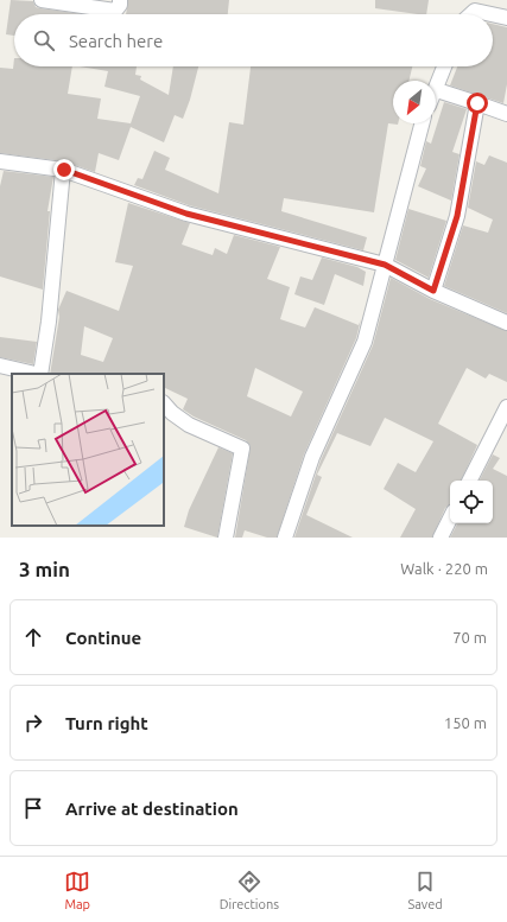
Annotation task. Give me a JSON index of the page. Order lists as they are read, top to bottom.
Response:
{
  "north": "bottom left",
  "page": {
    "search": "Search here",
    "heading": ["3 min", "Walk · 220 m"],
    "list": [
      ["Continue", "70 m"],
      ["Turn right", "150 m"],
      "Arrive at destination"
    ],
    "nav": ["Map", "Directions", "Saved"]
  }
}
